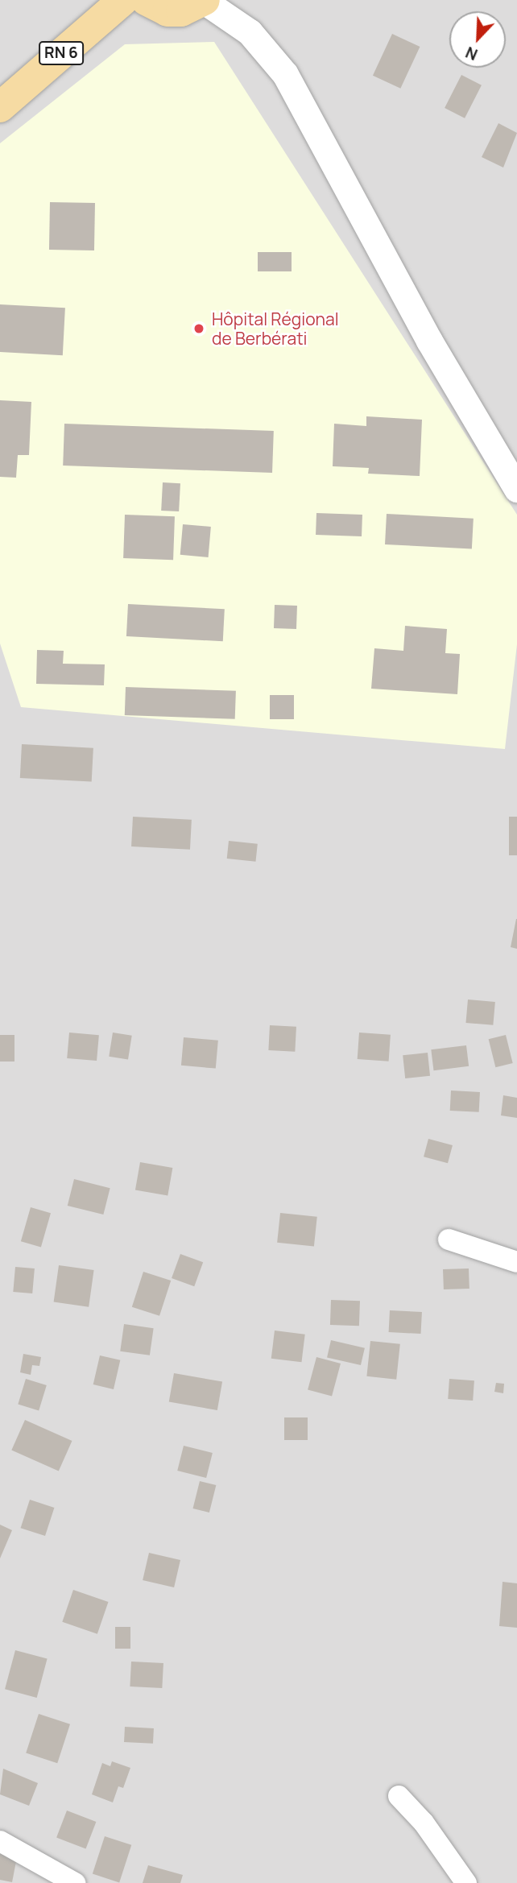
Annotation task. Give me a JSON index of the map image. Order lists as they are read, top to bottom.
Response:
{
  "streets": {
    "main road": ["RN 6"]
  },
  "places": ["Hôpital Régional de Berbérati"],
  "north": "bottom left"
}
